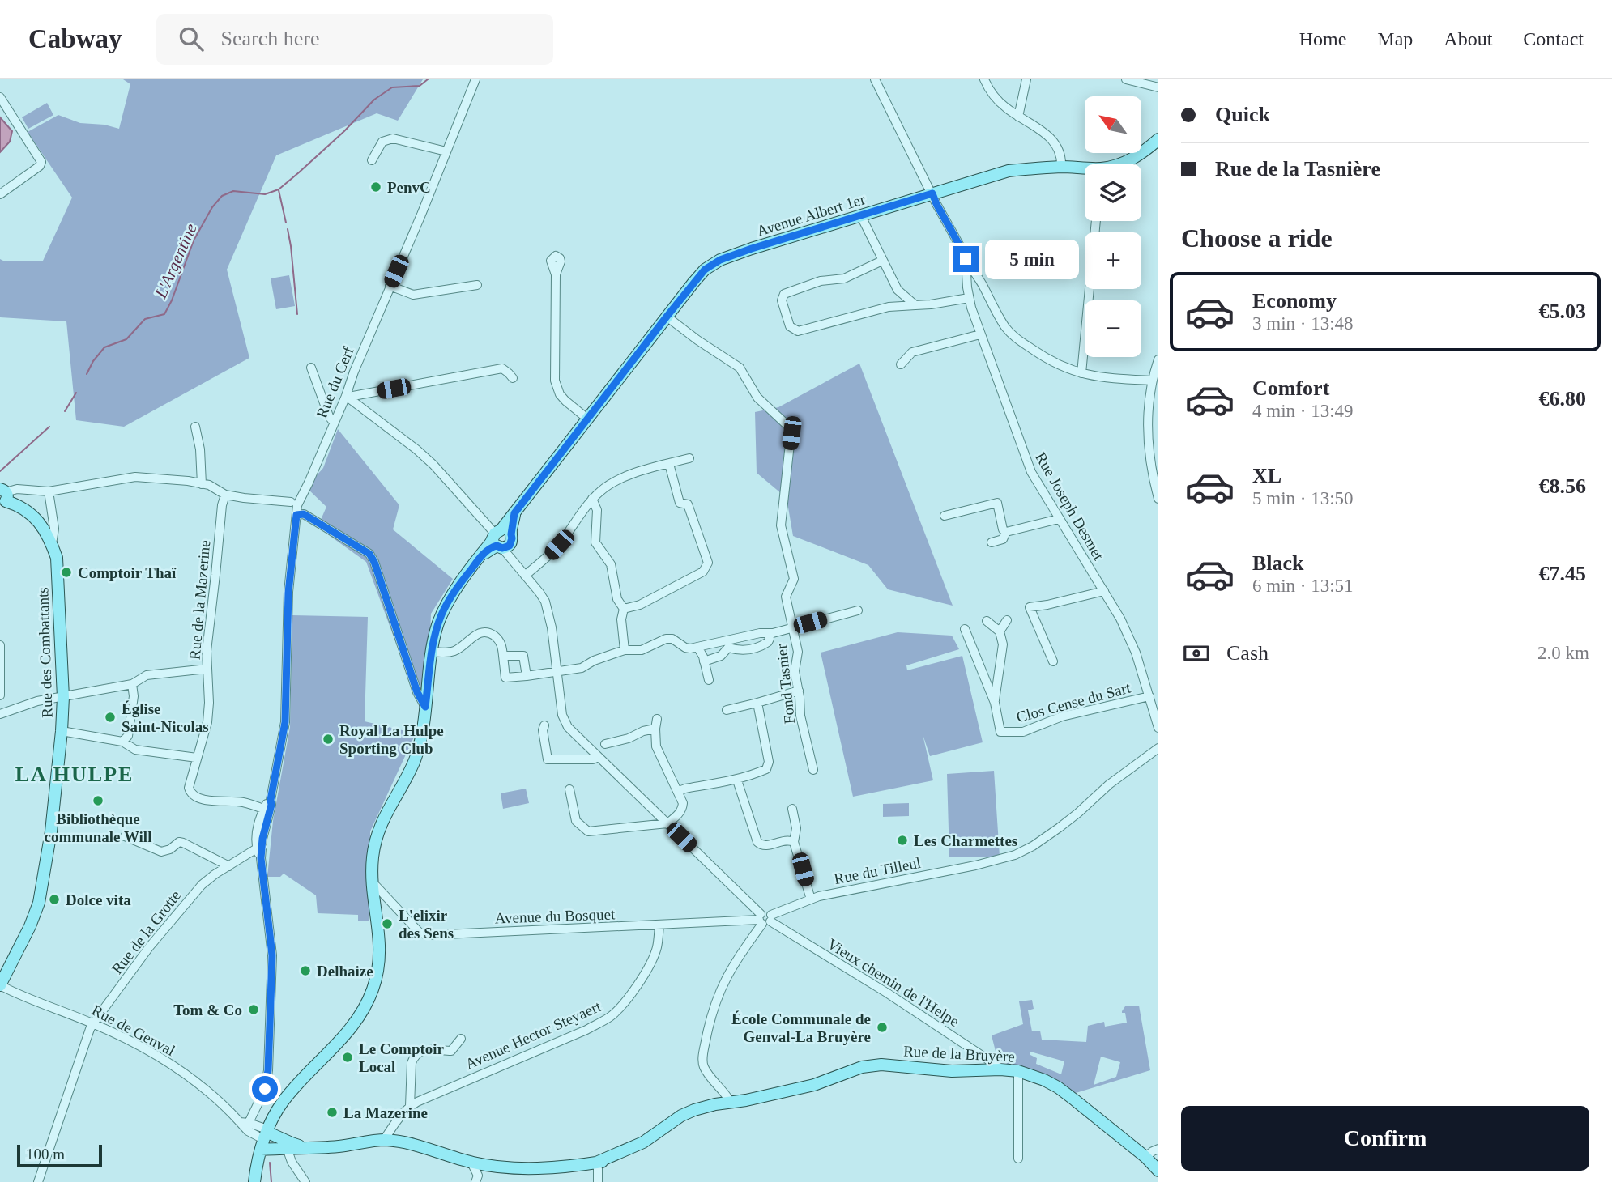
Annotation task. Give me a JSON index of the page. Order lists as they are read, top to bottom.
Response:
{
  "streets": {
    "main road": ["Avenue Albert 1er", "Rue des Combattants", "Rue de la Bruyère"],
    "street": [
      "Rue du Cerf",
      "Rue Joseph Desmet",
      "Rue de la Mazerine",
      "Fond Tasnier",
      "Clos Cense du Sart",
      "Rue du Tilleul",
      "Avenue du Bosquet",
      "Rue de la Grotte",
      "Vieux chemin de l'Helpe",
      "Rue de Genval",
      "Avenue Hector Steyaert"
    ]
  },
  "crossings": [
    ["Avenue Albert 1er", "Fond Tasnier"],
    ["Avenue Albert 1er", "Avenue du Bosquet"],
    ["Avenue Albert 1er", "Vieux chemin de l'Helpe"],
    ["Avenue Albert 1er", "Rue de Genval"],
    ["Avenue Albert 1er", "Rue de la Bruyère"],
    ["Rue du Cerf", "Vieux chemin de l'Helpe"],
    ["Rue Joseph Desmet", "Clos Cense du Sart"],
    ["Rue des Combattants", "Rue de Genval"],
    ["Rue du Tilleul", "Avenue du Bosquet"],
    ["Rue du Tilleul", "Vieux chemin de l'Helpe"],
    ["Avenue du Bosquet", "Vieux chemin de l'Helpe"],
    ["Avenue du Bosquet", "Avenue Hector Steyaert"],
    ["Rue de la Grotte", "Rue de Genval"],
    ["Vieux chemin de l'Helpe", "Rue de la Bruyère"],
    ["Rue de Genval", "Rue de la Bruyère"],
    ["Avenue Hector Steyaert", "Rue de la Bruyère"]
  ],
  "districts": ["LA HULPE"],
  "water": ["L'Argentine"],
  "places": [
    "PenvC",
    "Comptoir Thaï",
    "Église Saint-Nicolas",
    "Royal La Hulpe Sporting Club",
    "Bibliothèque communale Will",
    "Les Charmettes",
    "Dolce vita",
    "L'elixir des Sens",
    "Delhaize",
    "Tom & Co",
    "École Communale de Genval-La Bruyère",
    "Le Comptoir Local",
    "La Mazerine"
  ],
  "scale_bar": "100 m",
  "north": "top left",
  "page": {
    "header": "Cabway",
    "search": "Search here",
    "nav": [
      "Home",
      "Map",
      "About",
      "Contact"
    ],
    "banner": ["Quick", "Rue de la Tasnière"],
    "map_buttons": ["+", "−"],
    "heading": "Choose a ride",
    "bubble": "5 min",
    "list": [
      {
        "name": "Economy",
        "note": "3 min · 13:48",
        "value": "€5.03"
      },
      {
        "name": "Comfort",
        "note": "4 min · 13:49",
        "value": "€6.80"
      },
      {
        "name": "XL",
        "note": "5 min · 13:50",
        "value": "€8.56"
      },
      {
        "name": "Black",
        "note": "6 min · 13:51",
        "value": "€7.45"
      }
    ],
    "pay": ["Cash", "2.0 km"],
    "buttons": "Confirm",
    "scale": "100 m"
  }
}
